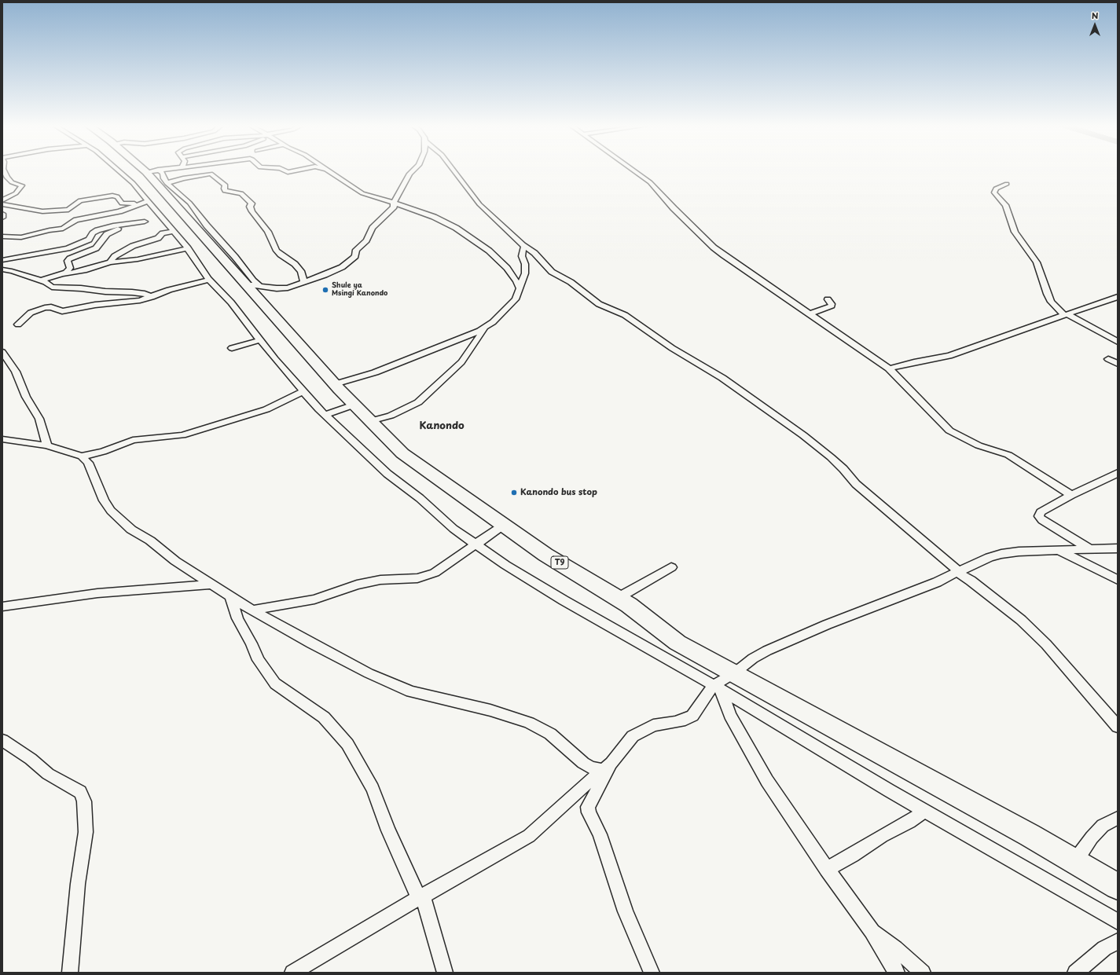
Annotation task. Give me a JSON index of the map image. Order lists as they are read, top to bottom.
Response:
{
  "streets": {
    "highway": ["T9"]
  },
  "districts": ["Kanondo"],
  "places": ["Shule ya Msingi Kanondo", "Kanondo bus stop"],
  "north": "top"
}
